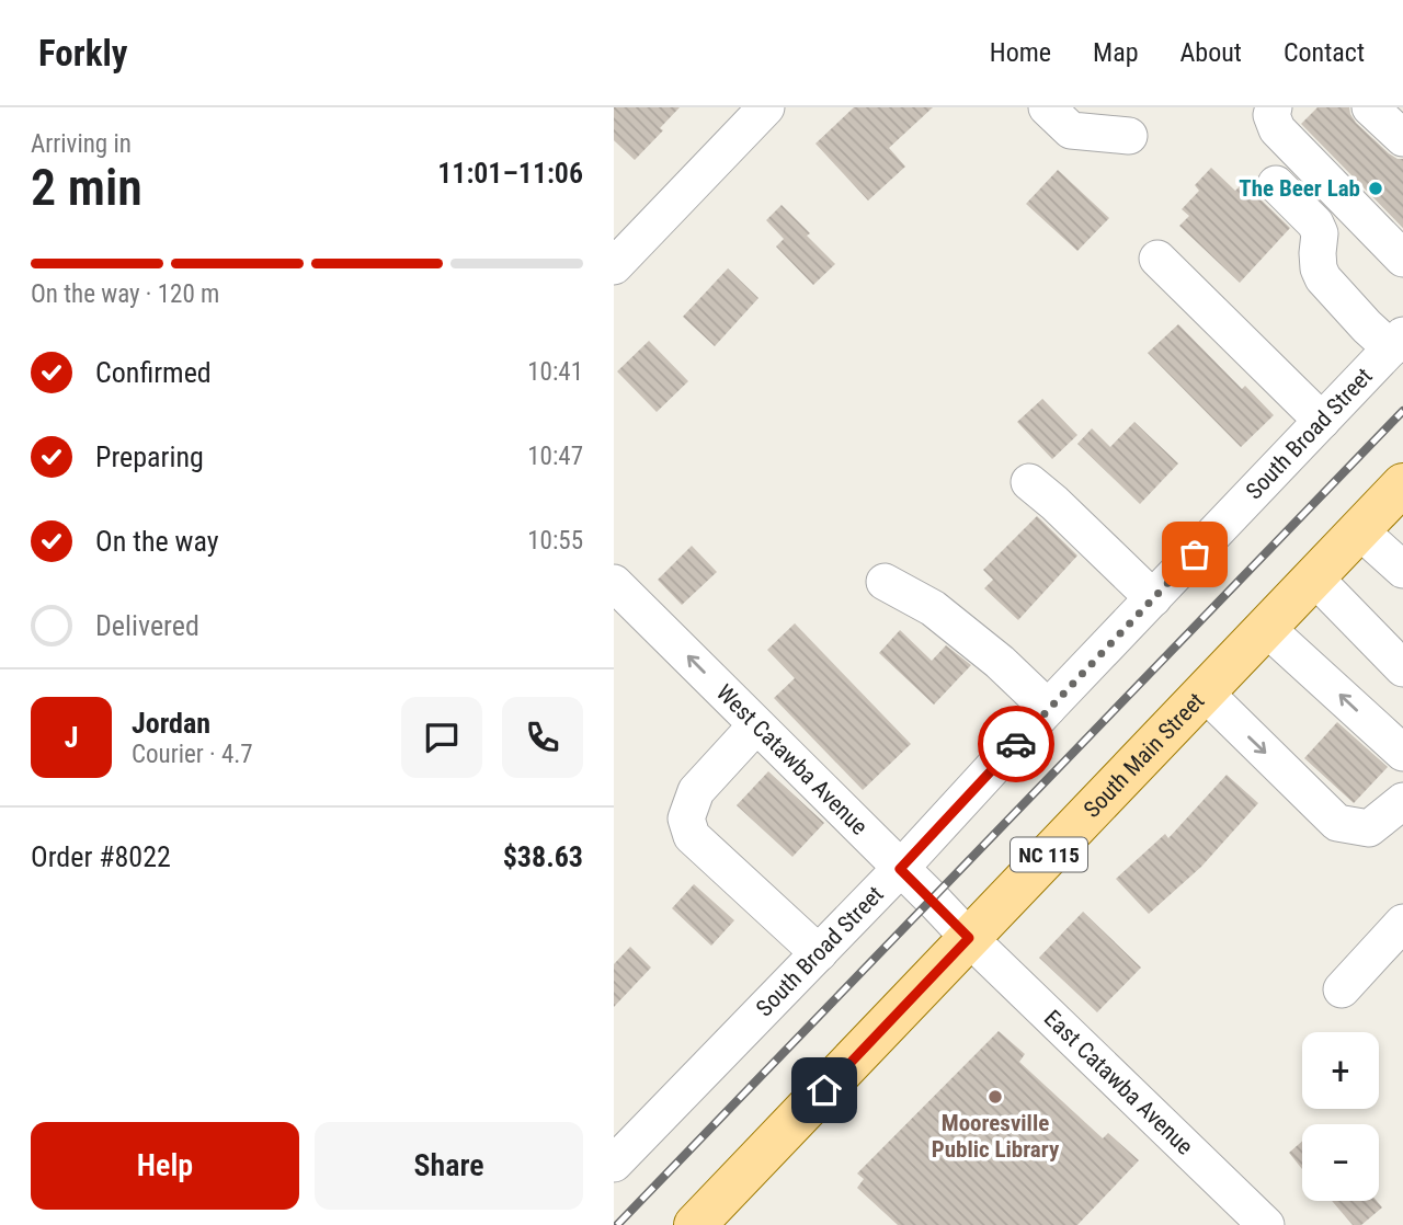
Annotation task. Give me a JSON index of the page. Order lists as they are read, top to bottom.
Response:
{
  "streets": {
    "main road": ["South Main Street", "NC 115"],
    "street": ["South Broad Street", "West Catawba Avenue", "East Catawba Avenue"]
  },
  "crossings": [
    ["South Broad Street", "West Catawba Avenue"],
    ["South Main Street", "West Catawba Avenue"],
    ["South Main Street", "East Catawba Avenue"],
    ["West Catawba Avenue", "East Catawba Avenue"]
  ],
  "one_way": ["West Catawba Avenue"],
  "places": ["The Beer Lab", "Mooresville Public Library"],
  "page": {
    "header": "Forkly",
    "nav": [
      "Home",
      "Map",
      "About",
      "Contact"
    ],
    "heading": ["2 min", "Arriving in", "11:01–11:06"],
    "panel": [
      "Jordan",
      "Courier · 4.7",
      "Order #8022",
      "$38.63"
    ],
    "bar": "On the way · 120 m",
    "list": [
      ["Confirmed", "10:41"],
      ["Preparing", "10:47"],
      ["On the way", "10:55"],
      "Delivered"
    ],
    "round": "J",
    "map_buttons": ["+", "−"],
    "buttons": ["Help", "Share"]
  }
}
